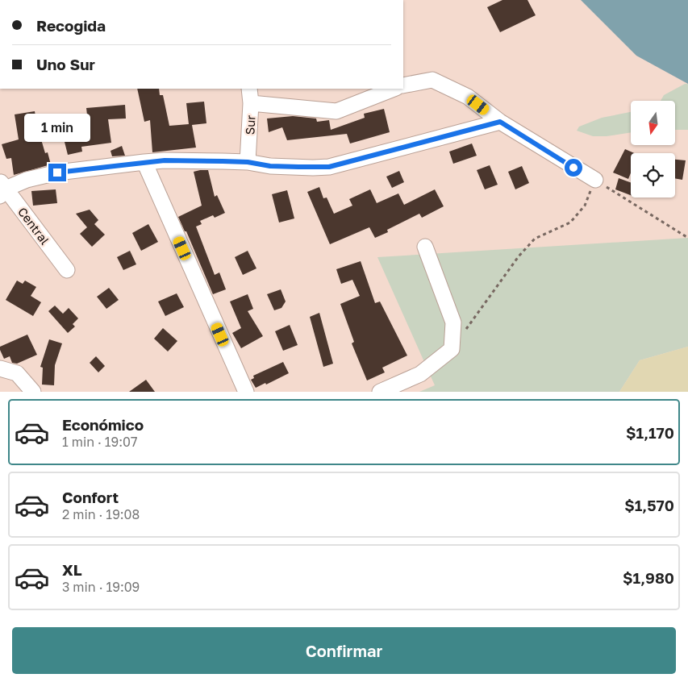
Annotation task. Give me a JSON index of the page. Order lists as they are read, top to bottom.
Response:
{
  "streets": {
    "street": ["Sur", "Central"]
  },
  "north": "bottom",
  "page": {
    "banner": ["Recogida", "Uno Sur"],
    "bubble": "1 min",
    "list": [
      {
        "name": "Económico",
        "note": "1 min · 19:07",
        "value": "$1,170"
      },
      {
        "name": "Confort",
        "note": "2 min · 19:08",
        "value": "$1,570"
      },
      {
        "name": "XL",
        "note": "3 min · 19:09",
        "value": "$1,980"
      }
    ],
    "buttons": "Confirmar"
  }
}
